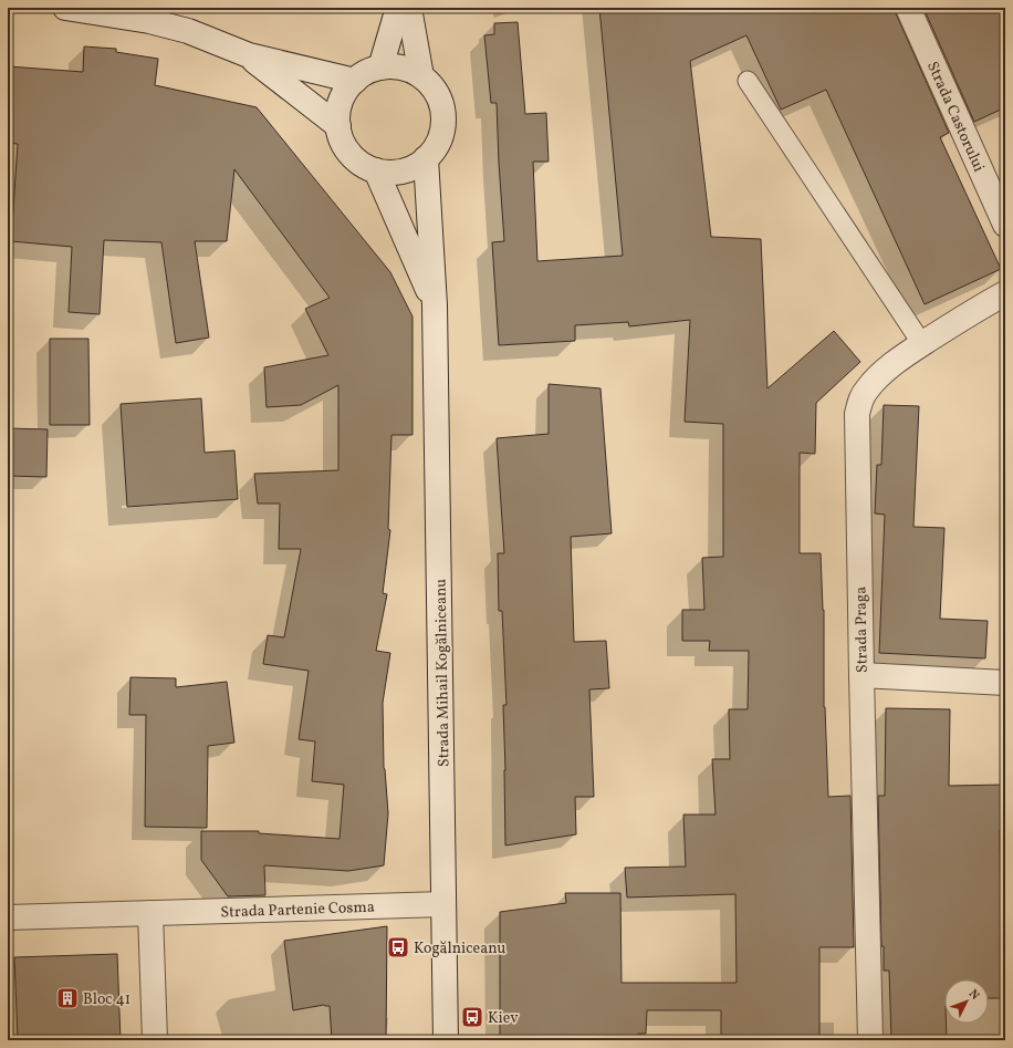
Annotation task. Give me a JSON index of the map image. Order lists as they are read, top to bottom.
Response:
{
  "streets": {
    "street": [
      "Strada Castorului",
      "Strada Praga",
      "Strada Mihail Kogălniceanu",
      "Strada Partenie Cosma"
    ]
  },
  "crossings": [
    ["Strada Mihail Kogălniceanu", "Strada Partenie Cosma"]
  ],
  "places": {
    "bus stop": ["Kogălniceanu", "Kiev"],
    "building": ["Bloc 41"]
  },
  "north": "top right"
}
